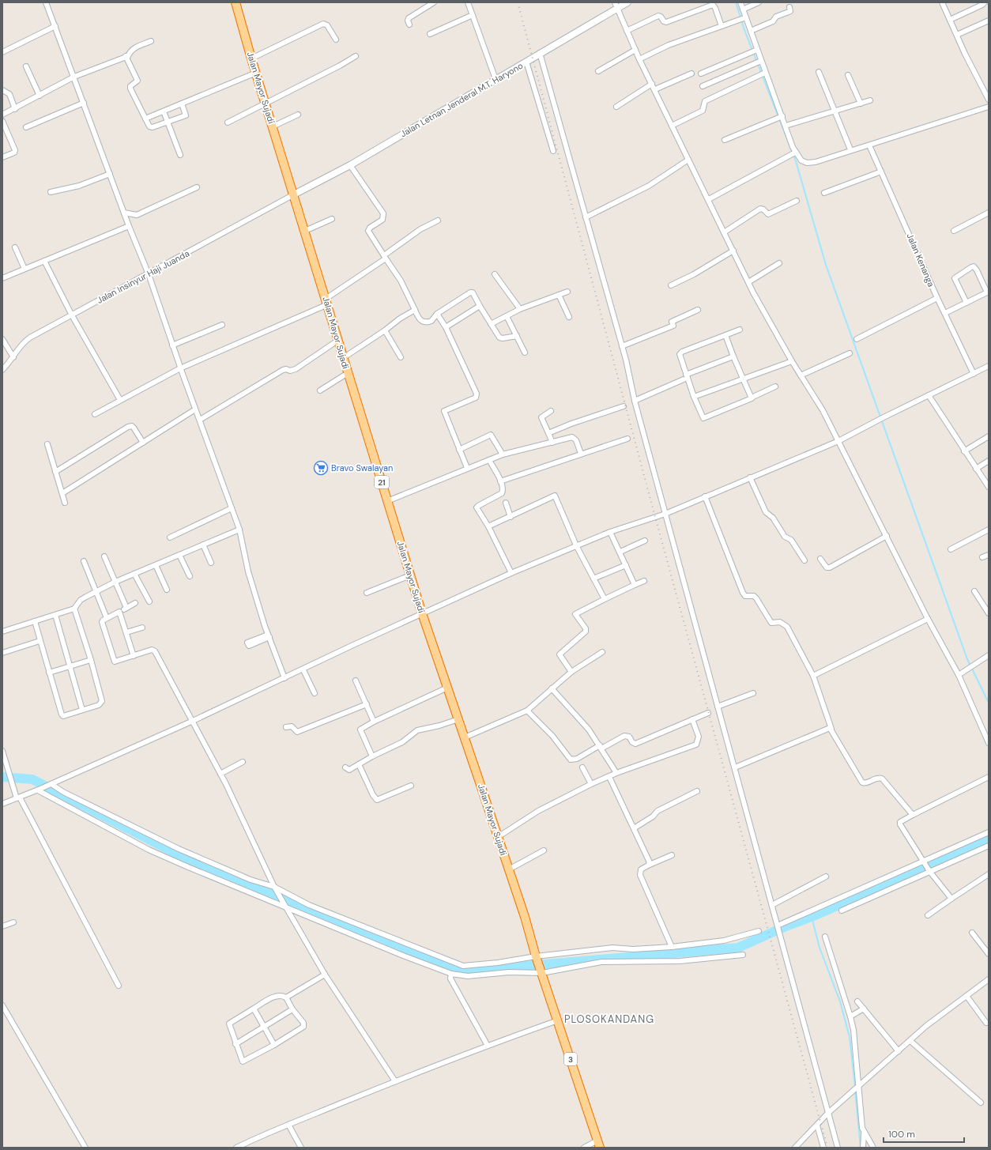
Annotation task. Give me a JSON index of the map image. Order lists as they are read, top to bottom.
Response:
{
  "streets": {
    "highway": ["Jalan Mayor Sujadi", "21", "3"],
    "main road": ["Jalan Letnan Jenderal M.T. Haryono"],
    "street": ["Jalan Kenanga", "Jalan Insinyur Haji Juanda"]
  },
  "crossings": [
    ["Jalan Mayor Sujadi", "Jalan Letnan Jenderal M.T. Haryono"],
    ["Jalan Mayor Sujadi", "Jalan Insinyur Haji Juanda"],
    ["Jalan Letnan Jenderal M.T. Haryono", "Jalan Insinyur Haji Juanda"]
  ],
  "districts": ["PLOSOKANDANG"],
  "places": {
    "supermarket": ["Bravo Swalayan"]
  },
  "scale_bar": "100 m"
}
